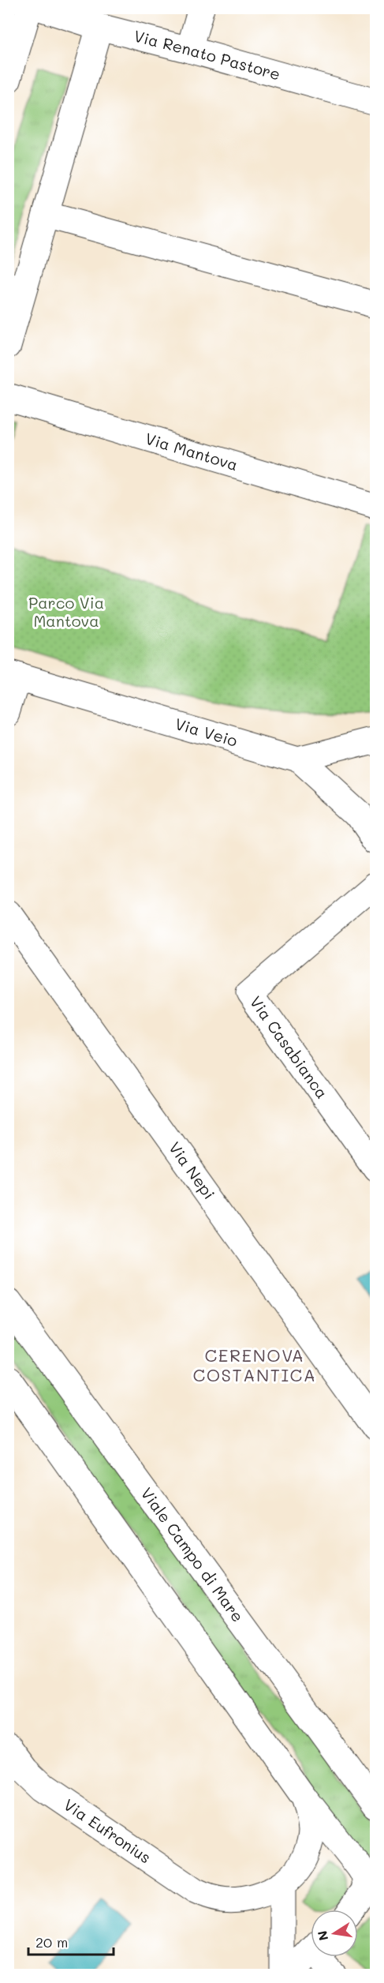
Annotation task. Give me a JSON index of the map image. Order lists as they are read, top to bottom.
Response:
{
  "streets": {
    "street": [
      "Via Renato Pastore",
      "Via Mantova",
      "Via Veio",
      "Via Casabianca",
      "Via Nepi",
      "Viale Campo di Mare",
      "Via Eufronius"
    ]
  },
  "districts": ["CERENOVA COSTANTICA"],
  "parks": ["Parco Via Mantova"],
  "scale_bar": "20 m",
  "north": "left"
}
